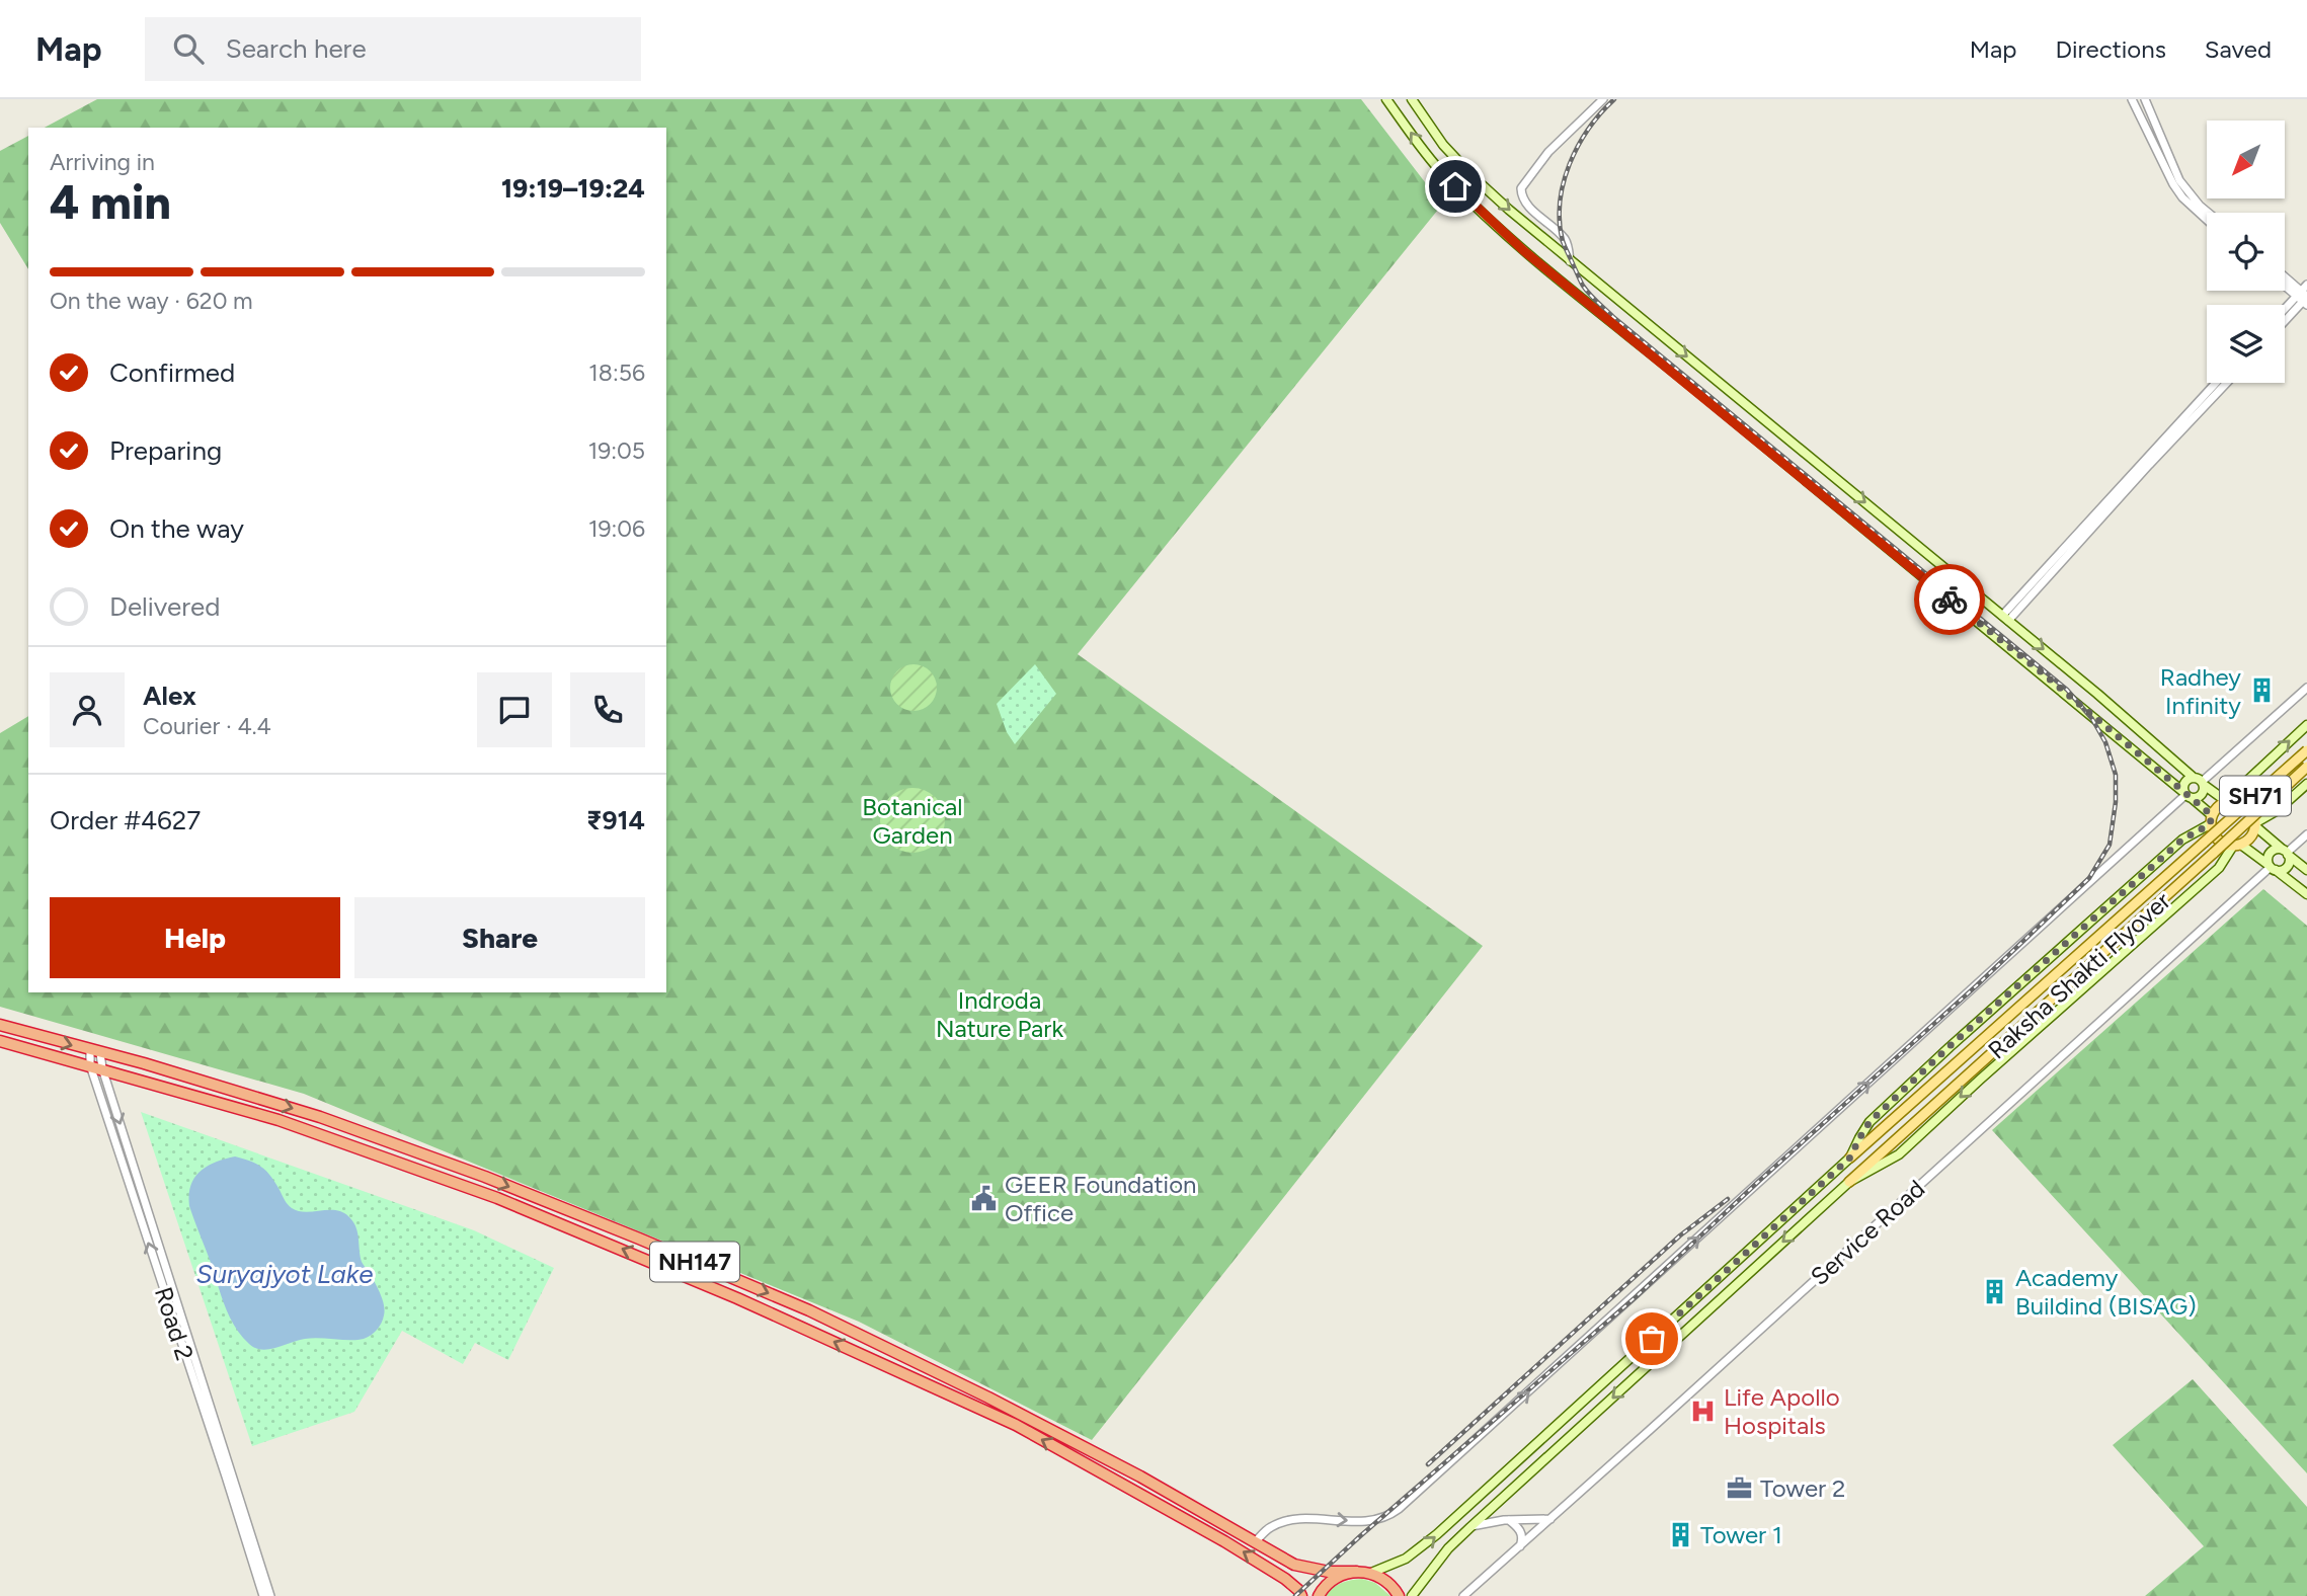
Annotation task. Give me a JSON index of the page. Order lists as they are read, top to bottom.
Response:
{
  "streets": {
    "highway": ["NH147"],
    "main road": ["SH71", "Raksha Shakti Flyover"],
    "street": ["Service Road", "Road 2"]
  },
  "crossings": [
    ["SH71", "Raksha Shakti Flyover"],
    ["SH71", "NH147"],
    ["NH147", "Road 2"]
  ],
  "water": ["Suryajyot Lake"],
  "parks": ["Botanical Garden", "Indroda Nature Park"],
  "places": {
    "building": ["Radhey Infinity", "Academy Buildind (BISAG)", "Tower 1"],
    "public building": ["GEER Foundation Office"],
    "hospital": ["Life Apollo Hospitals"],
    "office": ["Tower 2"]
  },
  "north": "bottom left",
  "page": {
    "header": "Map",
    "search": "Search here",
    "nav": ["Map", "Directions", "Saved"],
    "heading": ["4 min", "Arriving in", "19:19–19:24"],
    "panel": [
      "Alex",
      "Courier · 4.4",
      "Order #4627",
      "₹914"
    ],
    "bar": "On the way · 620 m",
    "list": [
      ["Confirmed", "18:56"],
      ["Preparing", "19:05"],
      ["On the way", "19:06"],
      "Delivered"
    ],
    "buttons": ["Help", "Share"]
  }
}
